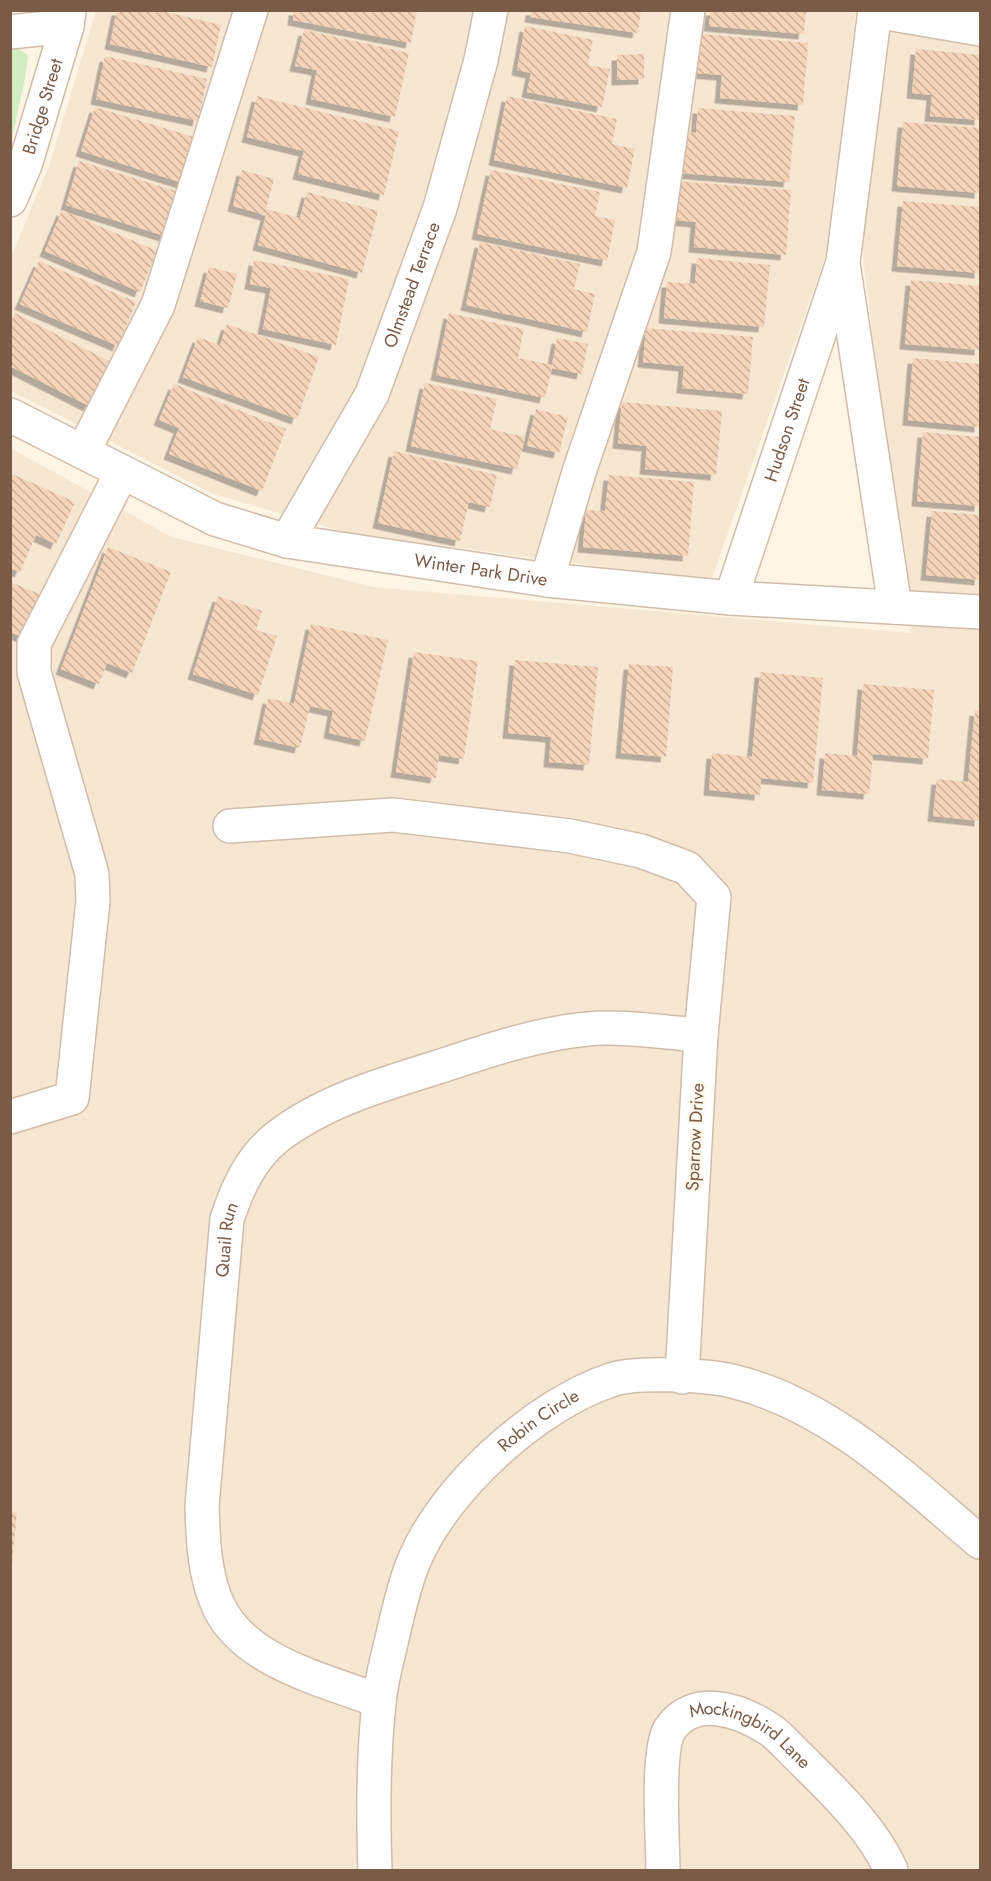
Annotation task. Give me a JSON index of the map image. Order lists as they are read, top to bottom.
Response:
{
  "streets": {
    "street": [
      "Bridge Street",
      "Olmstead Terrace",
      "Hudson Street",
      "Winter Park Drive",
      "Sparrow Drive",
      "Quail Run",
      "Robin Circle",
      "Mockingbird Lane"
    ]
  },
  "crossings": [
    ["Olmstead Terrace", "Winter Park Drive"],
    ["Hudson Street", "Winter Park Drive"],
    ["Sparrow Drive", "Quail Run"],
    ["Sparrow Drive", "Robin Circle"],
    ["Quail Run", "Robin Circle"]
  ]
}
